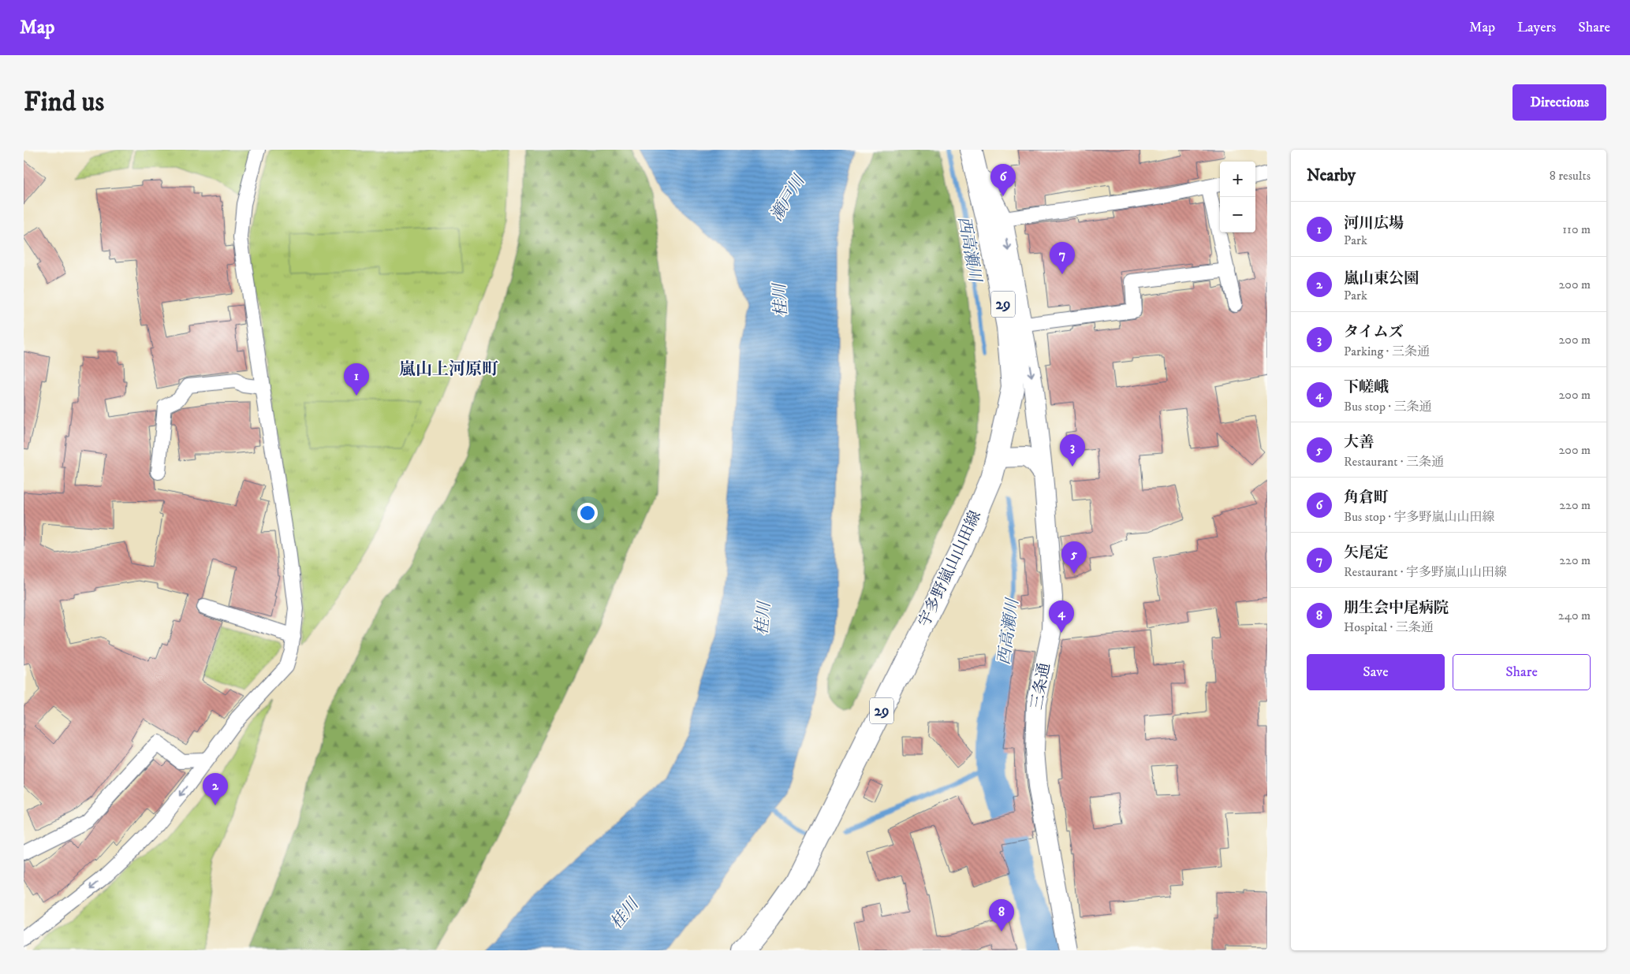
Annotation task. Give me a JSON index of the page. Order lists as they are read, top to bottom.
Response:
{
  "streets": {
    "main road": ["29", "宇多野嵐山山田線", "三条通"]
  },
  "districts": ["嵐山上河原町"],
  "water": ["瀬戸川", "西高瀬川", "桂川"],
  "page": {
    "header": "Map",
    "nav": ["Map", "Layers", "Share"],
    "buttons": [
      "Directions",
      ["Save", "Share"]
    ],
    "title": "Find us",
    "heading": ["Nearby", "8 results"],
    "map_buttons": ["+", "−"],
    "pins": [
      "6",
      "7",
      "1",
      "3",
      "5",
      "4",
      "2",
      "8"
    ],
    "list": [
      {
        "mark": "1",
        "name": "河川広場",
        "note": "Park",
        "value": "110 m"
      },
      {
        "mark": "2",
        "name": "嵐山東公園",
        "note": "Park",
        "value": "200 m"
      },
      {
        "mark": "3",
        "name": "タイムズ",
        "note": "Parking · 三条通",
        "value": "200 m"
      },
      {
        "mark": "4",
        "name": "下嵯峨",
        "note": "Bus stop · 三条通",
        "value": "200 m"
      },
      {
        "mark": "5",
        "name": "大善",
        "note": "Restaurant · 三条通",
        "value": "200 m"
      },
      {
        "mark": "6",
        "name": "角倉町",
        "note": "Bus stop · 宇多野嵐山山田線",
        "value": "220 m"
      },
      {
        "mark": "7",
        "name": "矢尾定",
        "note": "Restaurant · 宇多野嵐山山田線",
        "value": "220 m"
      },
      {
        "mark": "8",
        "name": "朋生会中尾病院",
        "note": "Hospital · 三条通",
        "value": "240 m"
      }
    ]
  }
}
